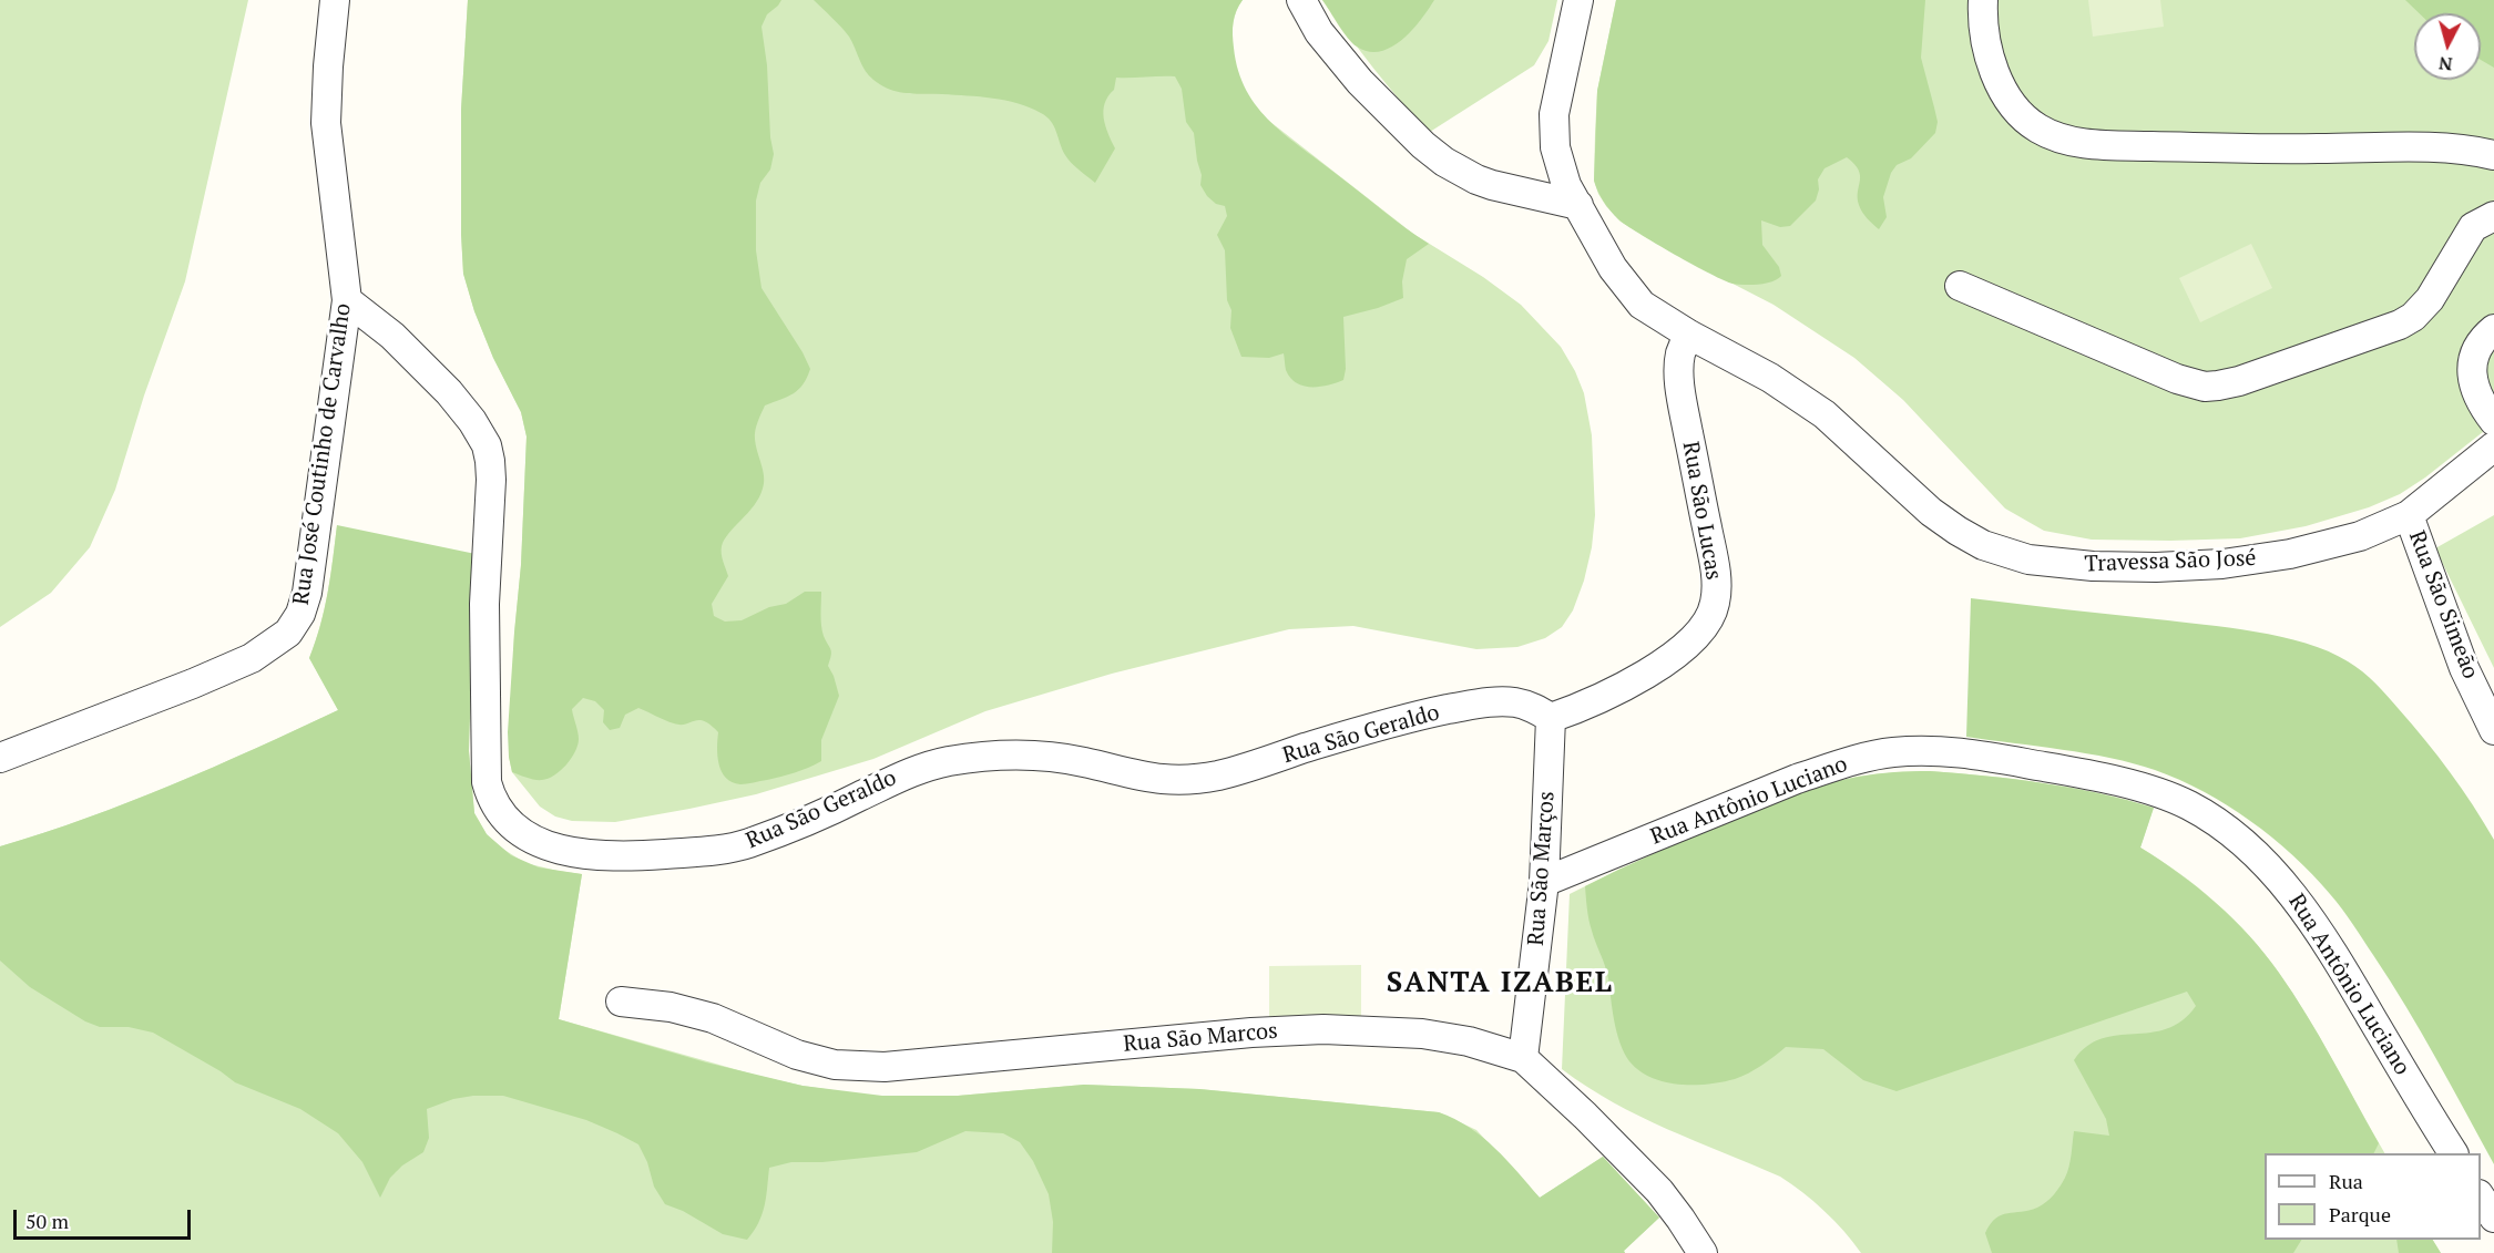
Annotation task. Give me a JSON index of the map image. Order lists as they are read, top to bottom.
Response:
{
  "streets": {
    "street": [
      "Rua José Coutinho de Carvalho",
      "Rua São Lucas",
      "Travessa São José",
      "Rua São Simeão",
      "Rua São Geraldo",
      "Rua Antônio Luciano",
      "Rua São Marços",
      "Rua São Marcos"
    ]
  },
  "crossings": [
    ["Rua José Coutinho de Carvalho", "Rua São Geraldo"],
    ["Rua São Lucas", "Travessa São José"],
    ["Rua São Lucas", "Rua São Geraldo"],
    ["Rua São Lucas", "Rua São Marços"],
    ["Travessa São José", "Rua São Simeão"],
    ["Rua São Geraldo", "Rua São Marços"],
    ["Rua Antônio Luciano", "Rua São Marços"],
    ["Rua São Marços", "Rua São Marcos"]
  ],
  "districts": ["SANTA IZABEL"],
  "legend": ["Rua", "Parque"],
  "scale_bar": "50 m",
  "north": "bottom"
}
